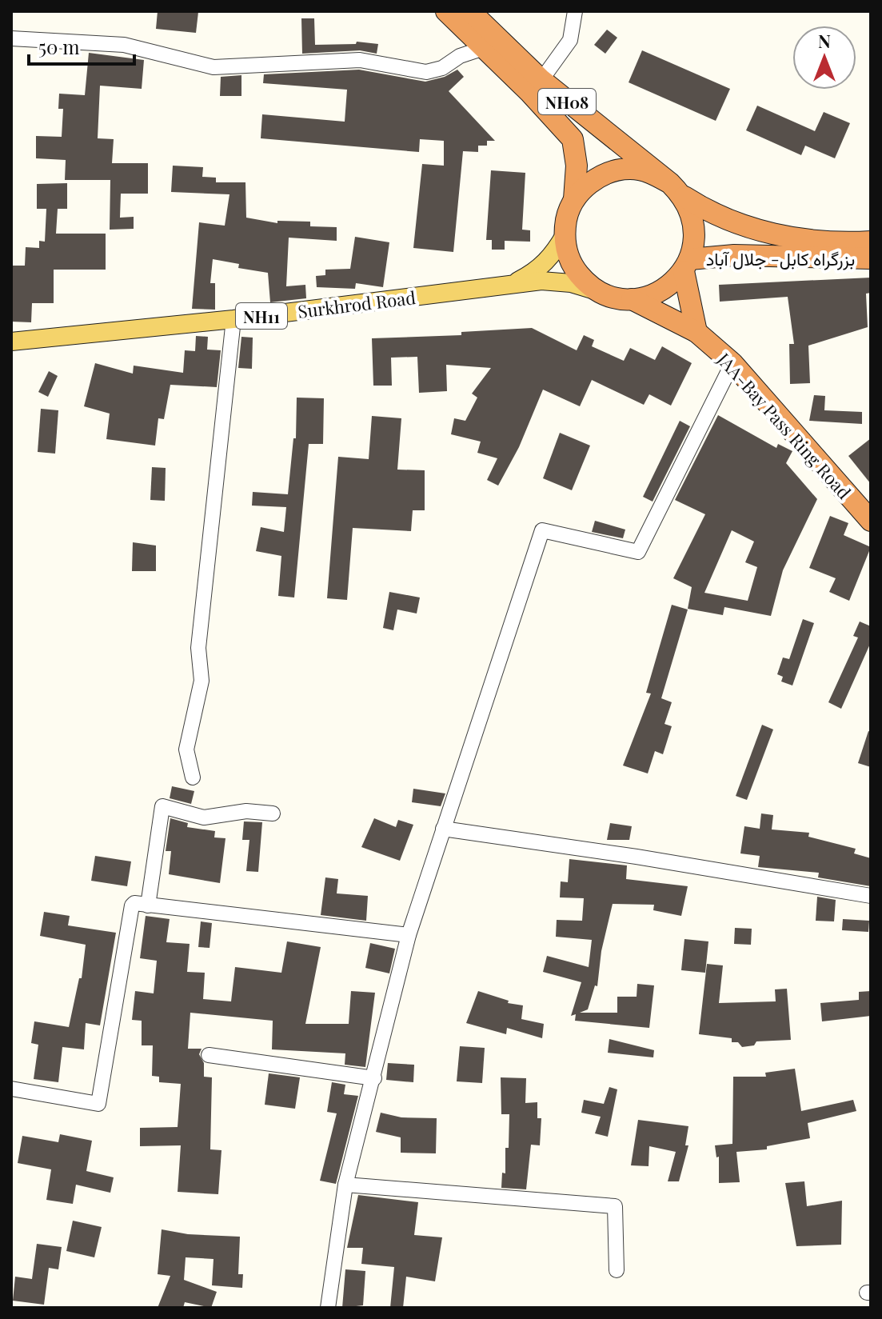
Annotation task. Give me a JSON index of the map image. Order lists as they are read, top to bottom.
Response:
{
  "streets": {
    "highway": ["NH08", "بزرگراه کابل- جلال آباد", "JAA-Bay Pass Ring Road"],
    "main road": ["Surkhrod Road", "NH11"]
  },
  "crossings": [
    ["NH08", "بزرگراه کابل- جلال آباد"],
    ["NH08", "Surkhrod Road"],
    ["NH08", "JAA-Bay Pass Ring Road"],
    ["بزرگراه کابل- جلال آباد", "Surkhrod Road"],
    ["بزرگراه کابل- جلال آباد", "JAA-Bay Pass Ring Road"],
    ["Surkhrod Road", "JAA-Bay Pass Ring Road"]
  ],
  "scale_bar": "50 m",
  "north": "top"
}
